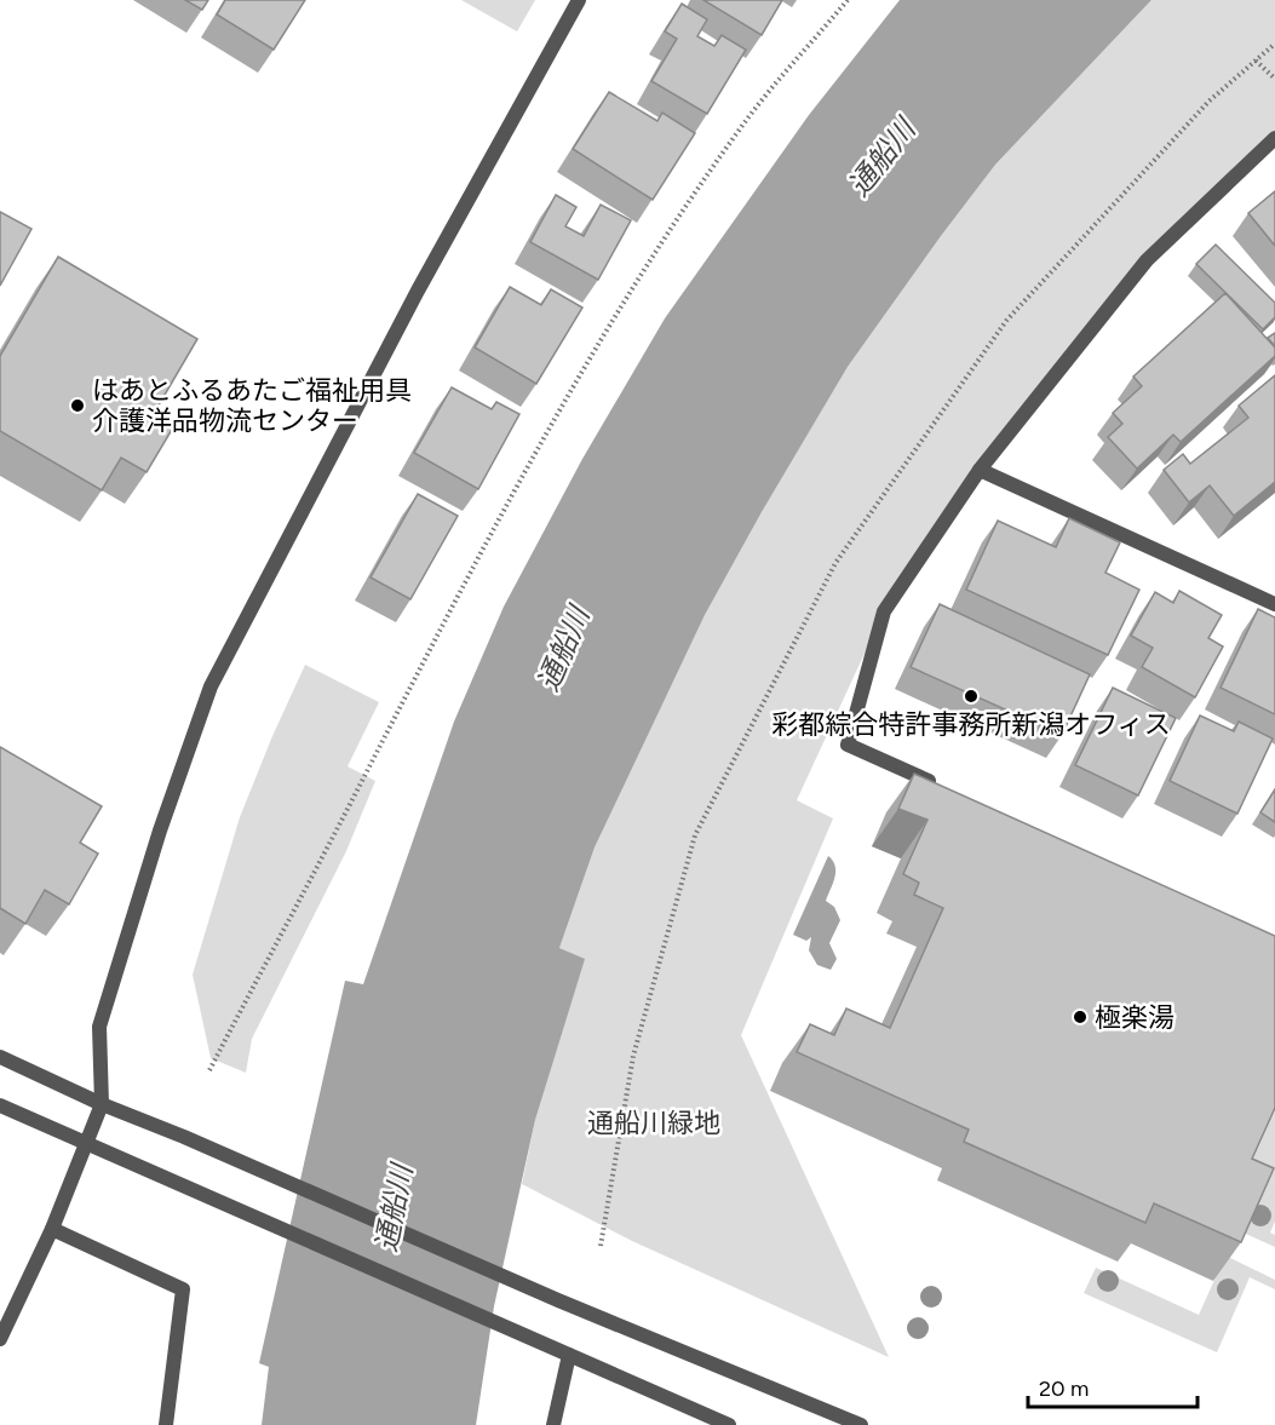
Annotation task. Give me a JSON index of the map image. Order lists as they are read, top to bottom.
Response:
{
  "water": ["通船川"],
  "parks": ["通船川緑地"],
  "places": ["はあとふるあたご福祉用具 介護洋品物流センター", "彩都綜合特許事務所新潟オフィス", "極楽湯"],
  "scale_bar": "20 m"
}
